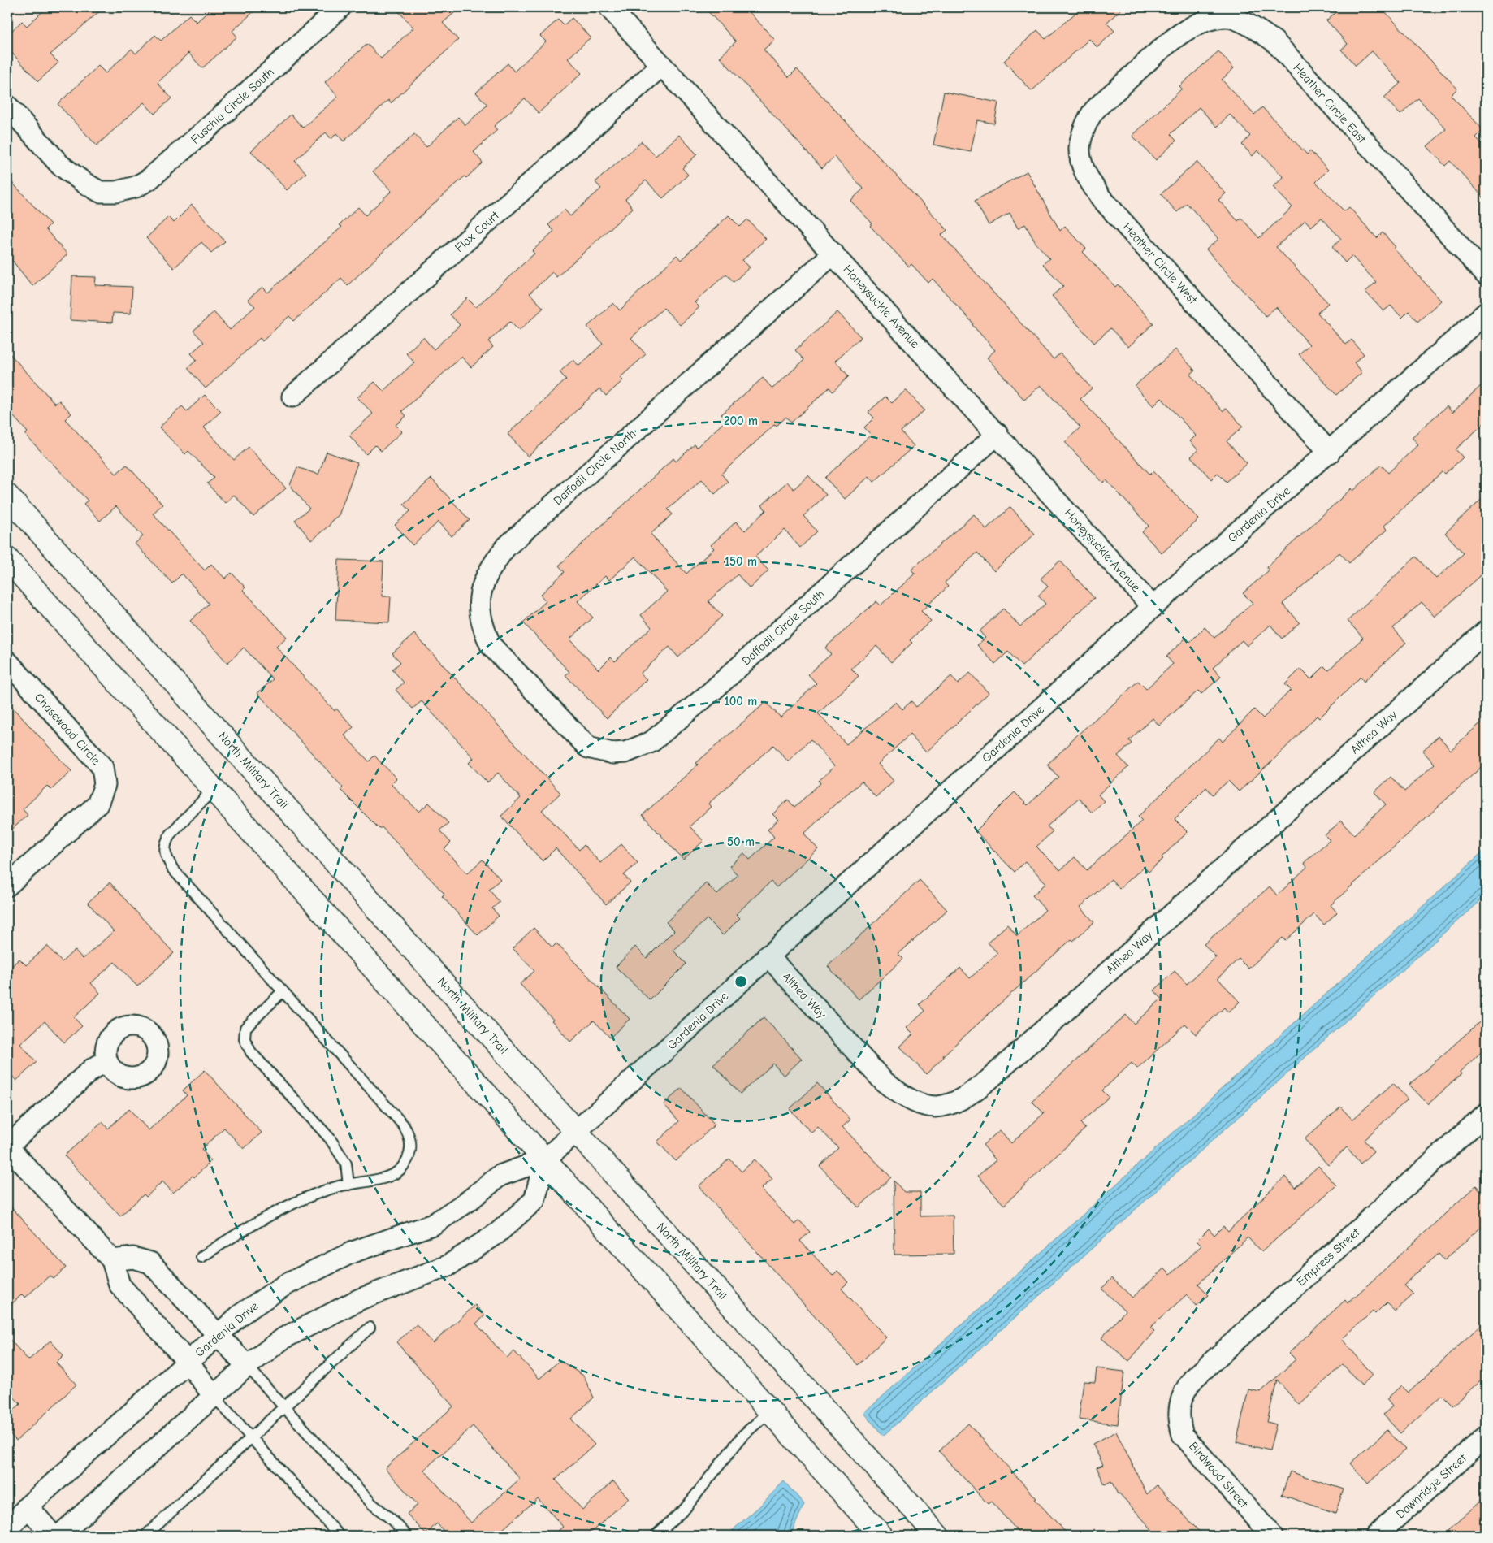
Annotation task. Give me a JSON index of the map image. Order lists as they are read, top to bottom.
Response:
{
  "streets": {
    "main road": ["North Military Trail"],
    "street": [
      "Heather Circle East",
      "Fuschia Circle South",
      "Flax Court",
      "Heather Circle West",
      "Honeysuckle Avenue",
      "Daffodil Circle North",
      "Gardenia Drive",
      "Daffodil Circle South",
      "Chasewood Circle",
      "Althea Way",
      "Empress Street",
      "Birdwood Street",
      "Dawnridge Street"
    ]
  },
  "crossings": [
    ["Heather Circle East", "Heather Circle West"],
    ["Flax Court", "Honeysuckle Avenue"],
    ["Heather Circle West", "Gardenia Drive"],
    ["Honeysuckle Avenue", "Daffodil Circle North"],
    ["Honeysuckle Avenue", "Gardenia Drive"],
    ["Honeysuckle Avenue", "Daffodil Circle South"],
    ["Daffodil Circle North", "Daffodil Circle South"],
    ["Gardenia Drive", "Althea Way"],
    ["Gardenia Drive", "North Military Trail"],
    ["Empress Street", "Birdwood Street"]
  ],
  "rings": [
    "200 m",
    "150 m",
    "100 m",
    "50 m"
  ]
}
